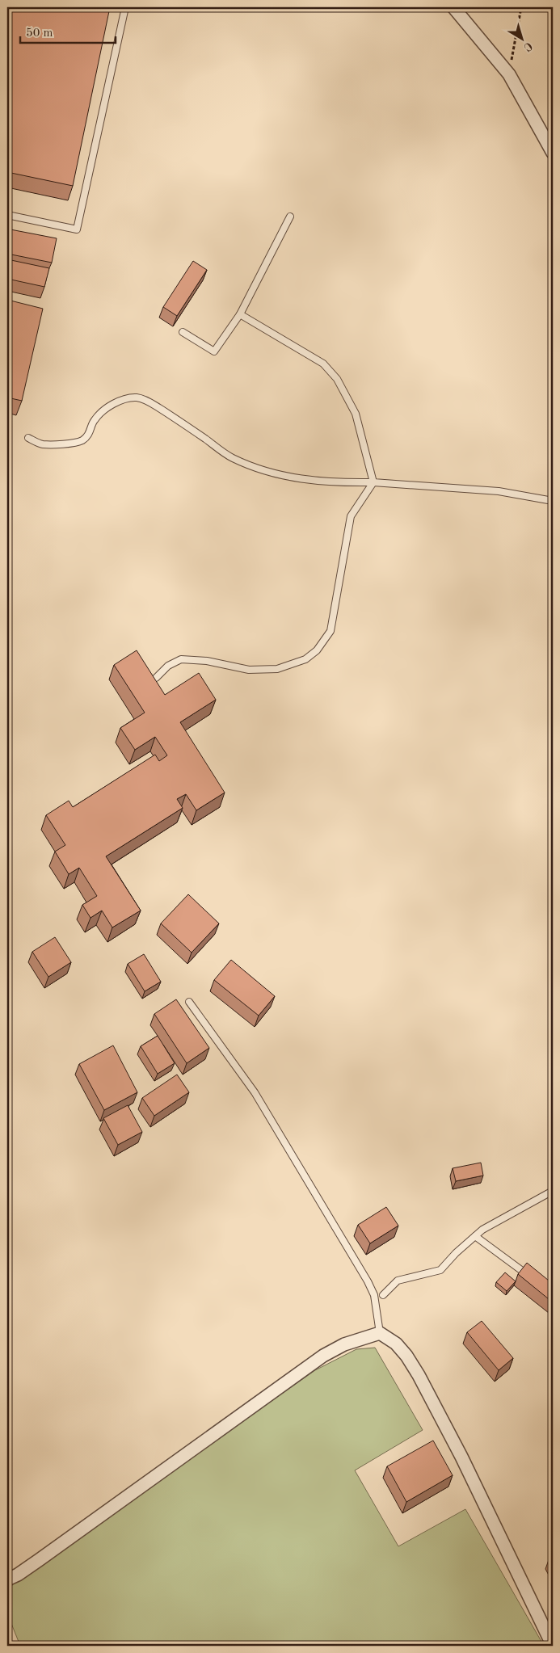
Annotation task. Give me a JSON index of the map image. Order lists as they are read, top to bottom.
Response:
{
  "scale_bar": "50 m",
  "north": "bottom right"
}
